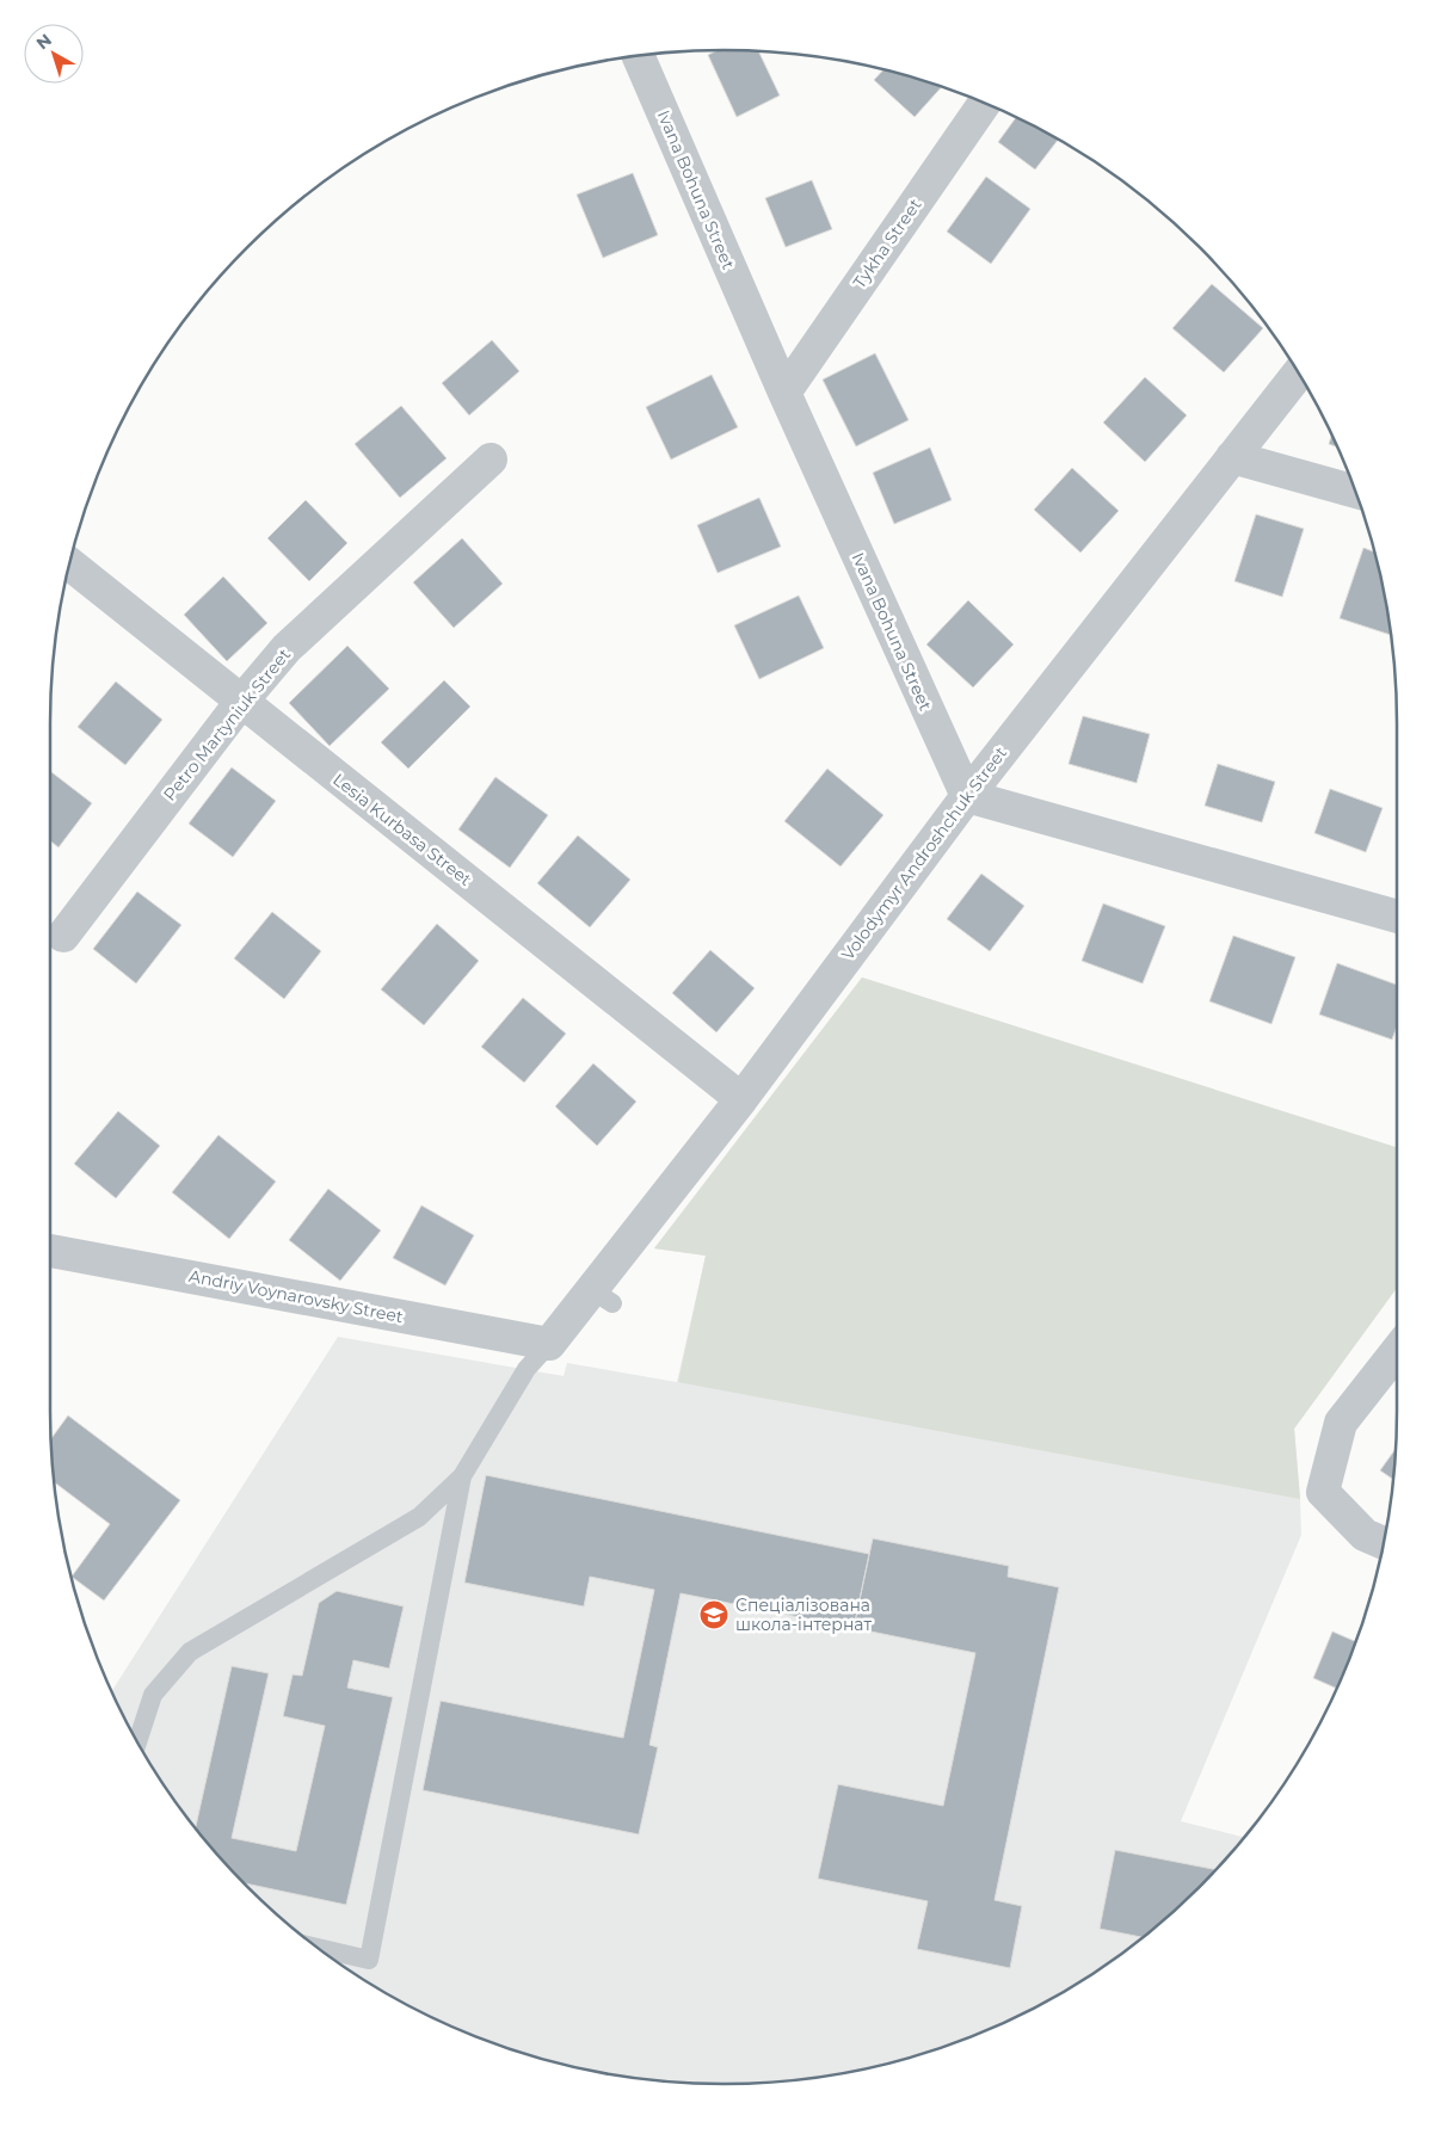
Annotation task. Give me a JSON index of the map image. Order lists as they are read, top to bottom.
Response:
{
  "streets": {
    "street": [
      "Ivana Bohuna Street",
      "Tykha Street",
      "Petro Martyniuk Street",
      "Lesia Kurbasa Street",
      "Volodymyr Androshchuk Street",
      "Andriy Voynarovsky Street"
    ]
  },
  "crossings": [
    ["Ivana Bohuna Street", "Tykha Street"],
    ["Ivana Bohuna Street", "Volodymyr Androshchuk Street"],
    ["Petro Martyniuk Street", "Lesia Kurbasa Street"],
    ["Lesia Kurbasa Street", "Volodymyr Androshchuk Street"],
    ["Volodymyr Androshchuk Street", "Andriy Voynarovsky Street"]
  ],
  "places": {
    "school or university": ["Спеціалізована школа-інтернат"]
  },
  "north": "top left"
}
